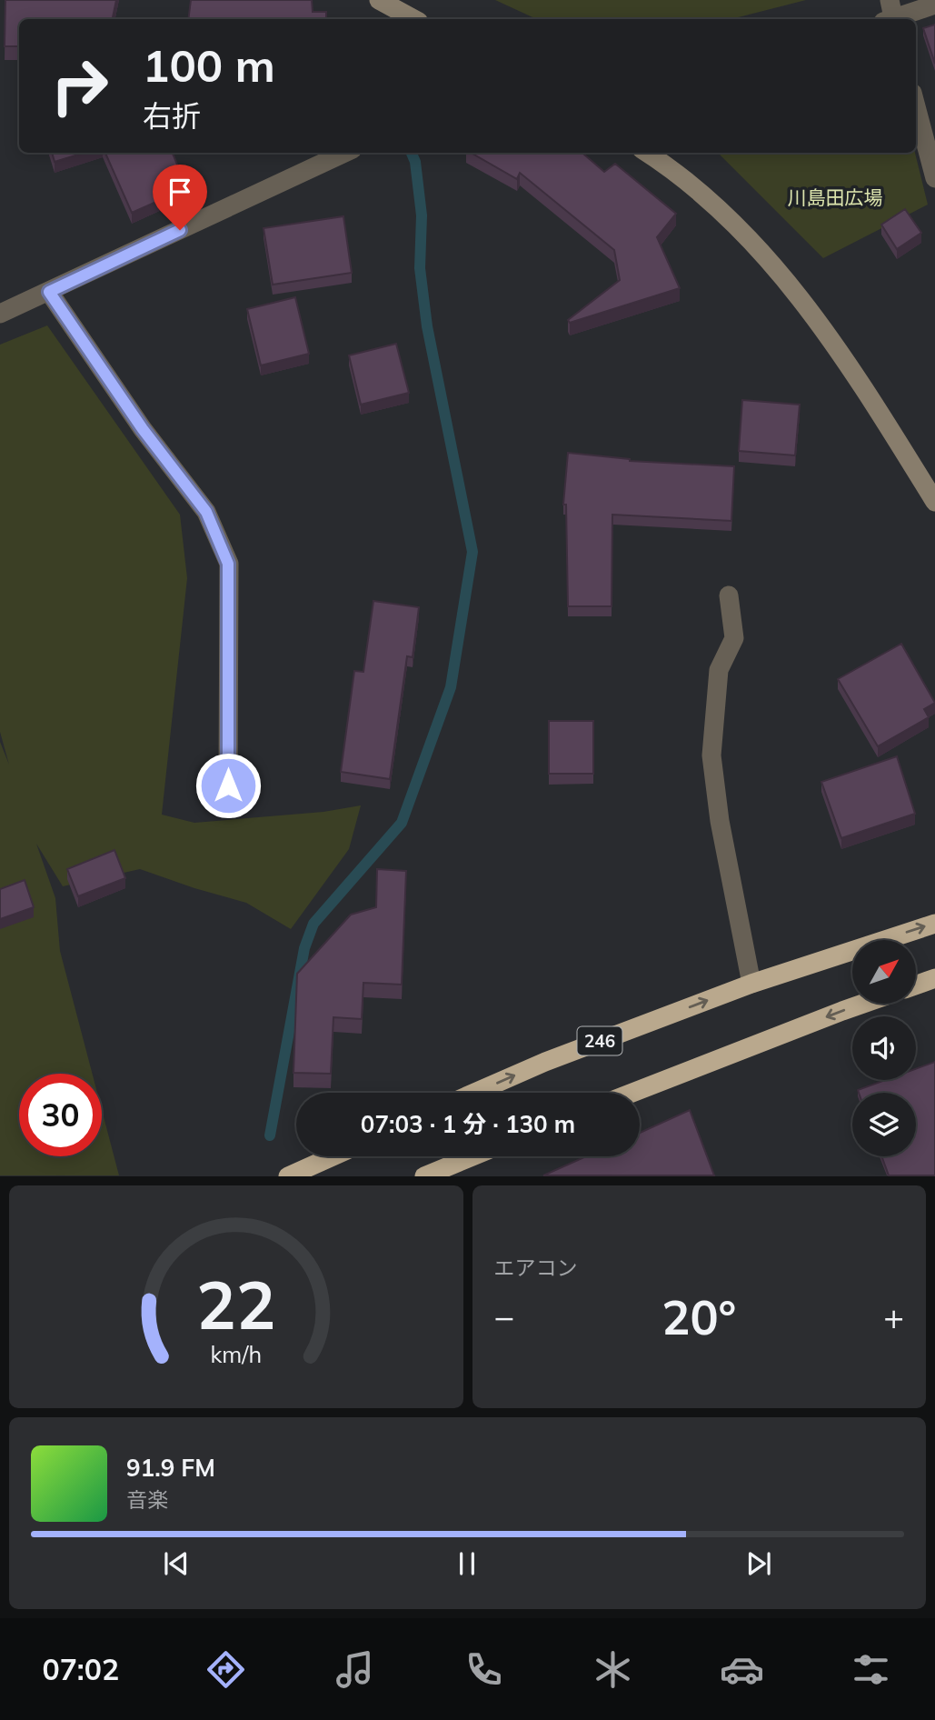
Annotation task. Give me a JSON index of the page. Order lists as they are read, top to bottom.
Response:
{
  "streets": {
    "highway": ["246"]
  },
  "parks": ["川島田広場"],
  "north": "top right",
  "page": {
    "turn": ["100 m", "右折"],
    "limit": "30",
    "trip": "07:03 · 1 分 · 130 m",
    "tile": "エアコン",
    "heat": ["−", "20°", "+"],
    "song": ["91.9 FM", "音楽"],
    "tabs": "07:02",
    "gauge": ["22", "km/h"]
  }
}
